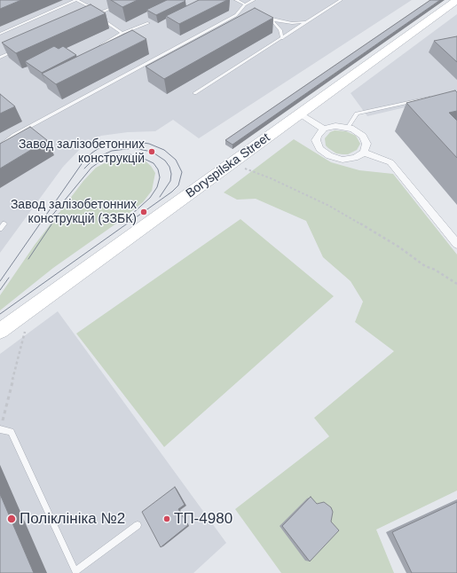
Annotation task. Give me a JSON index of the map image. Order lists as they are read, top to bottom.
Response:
{
  "streets": {
    "main road": ["Boryspilska Street"]
  },
  "places": [
    "Завод залізобетонних конструкцій",
    "Завод залізобетонних конструкцій (ЗЗБК)",
    "Поліклініка №2",
    "ТП-4980"
  ]
}
